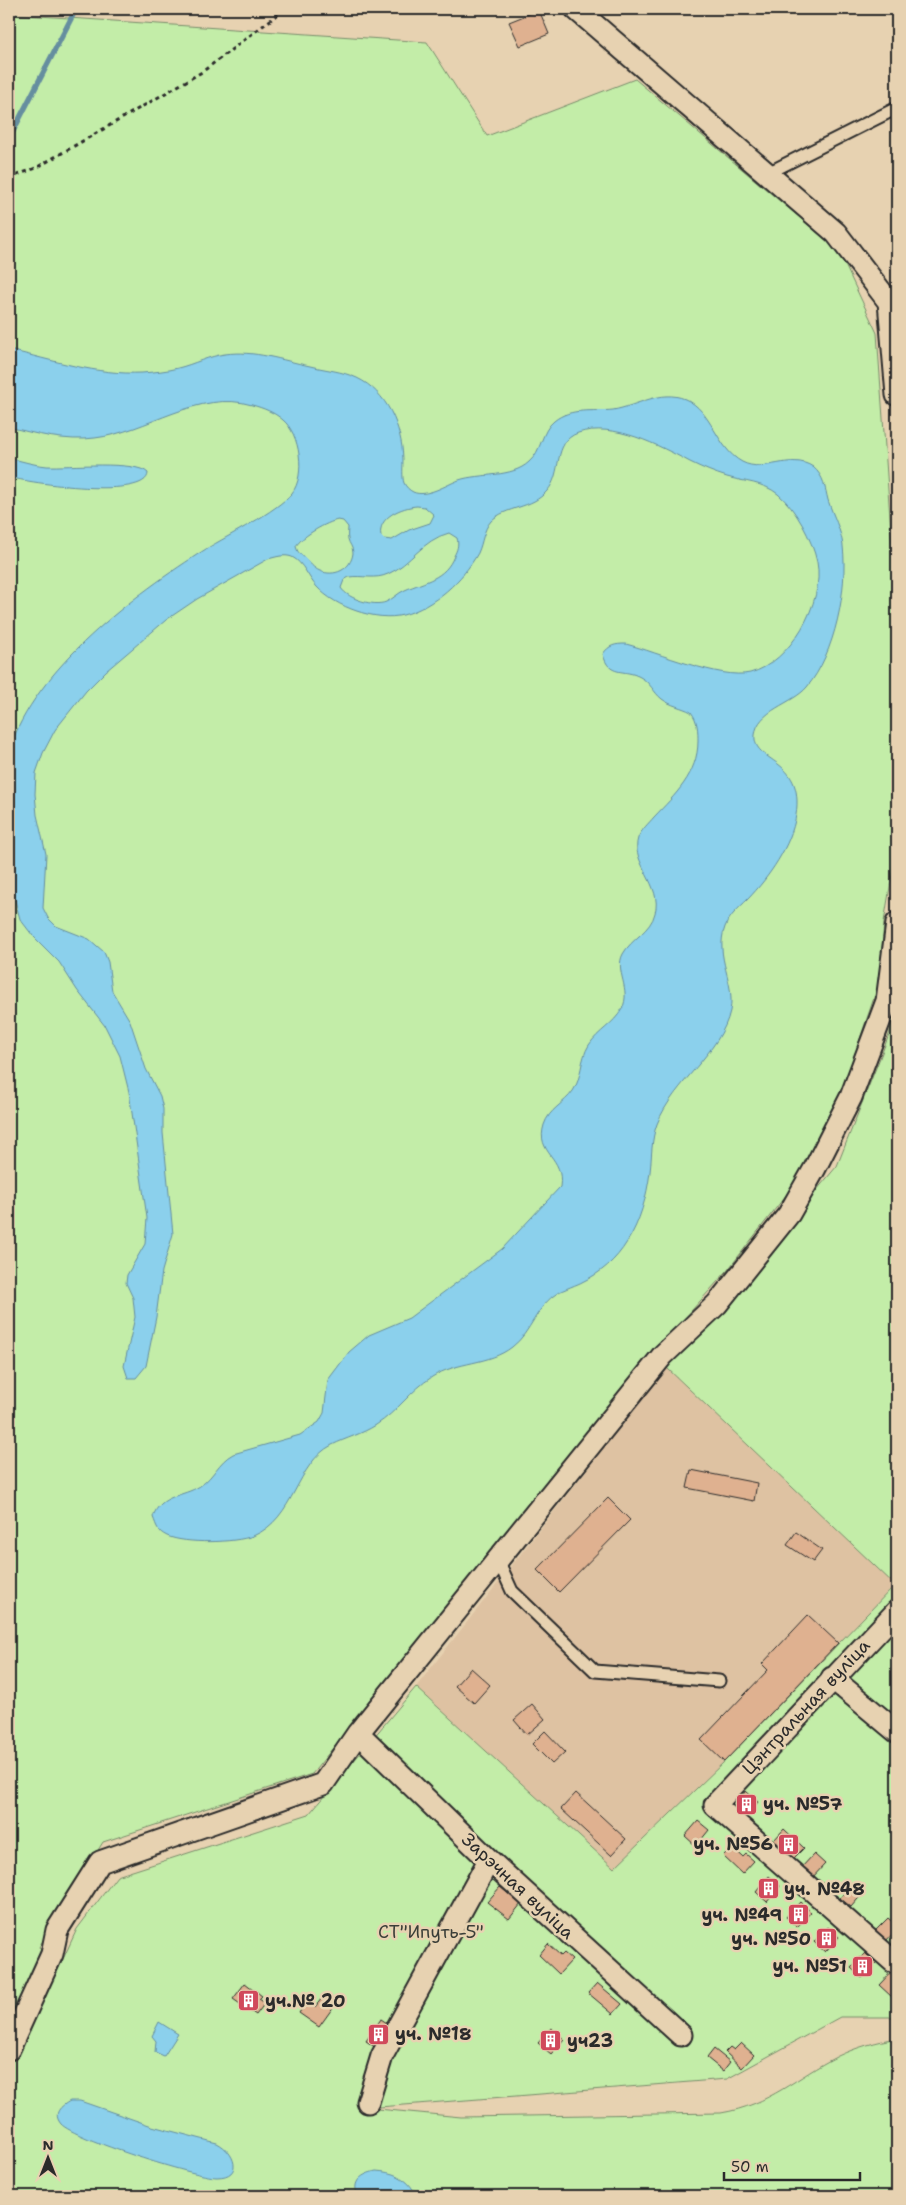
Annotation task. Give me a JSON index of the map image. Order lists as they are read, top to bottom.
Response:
{
  "streets": {
    "street": ["Цэнтральная вуліца", "Зарэчная вуліца"]
  },
  "parks": ["СТ\"Ипуть-5\""],
  "places": {
    "building": [
      "уч. №57",
      "уч. №56",
      "уч. №48",
      "уч. №49",
      "уч. №50",
      "уч. №51",
      "уч.№ 20",
      "уч. №18",
      "уч23"
    ]
  },
  "scale_bar": "50 m",
  "north": "top"
}
